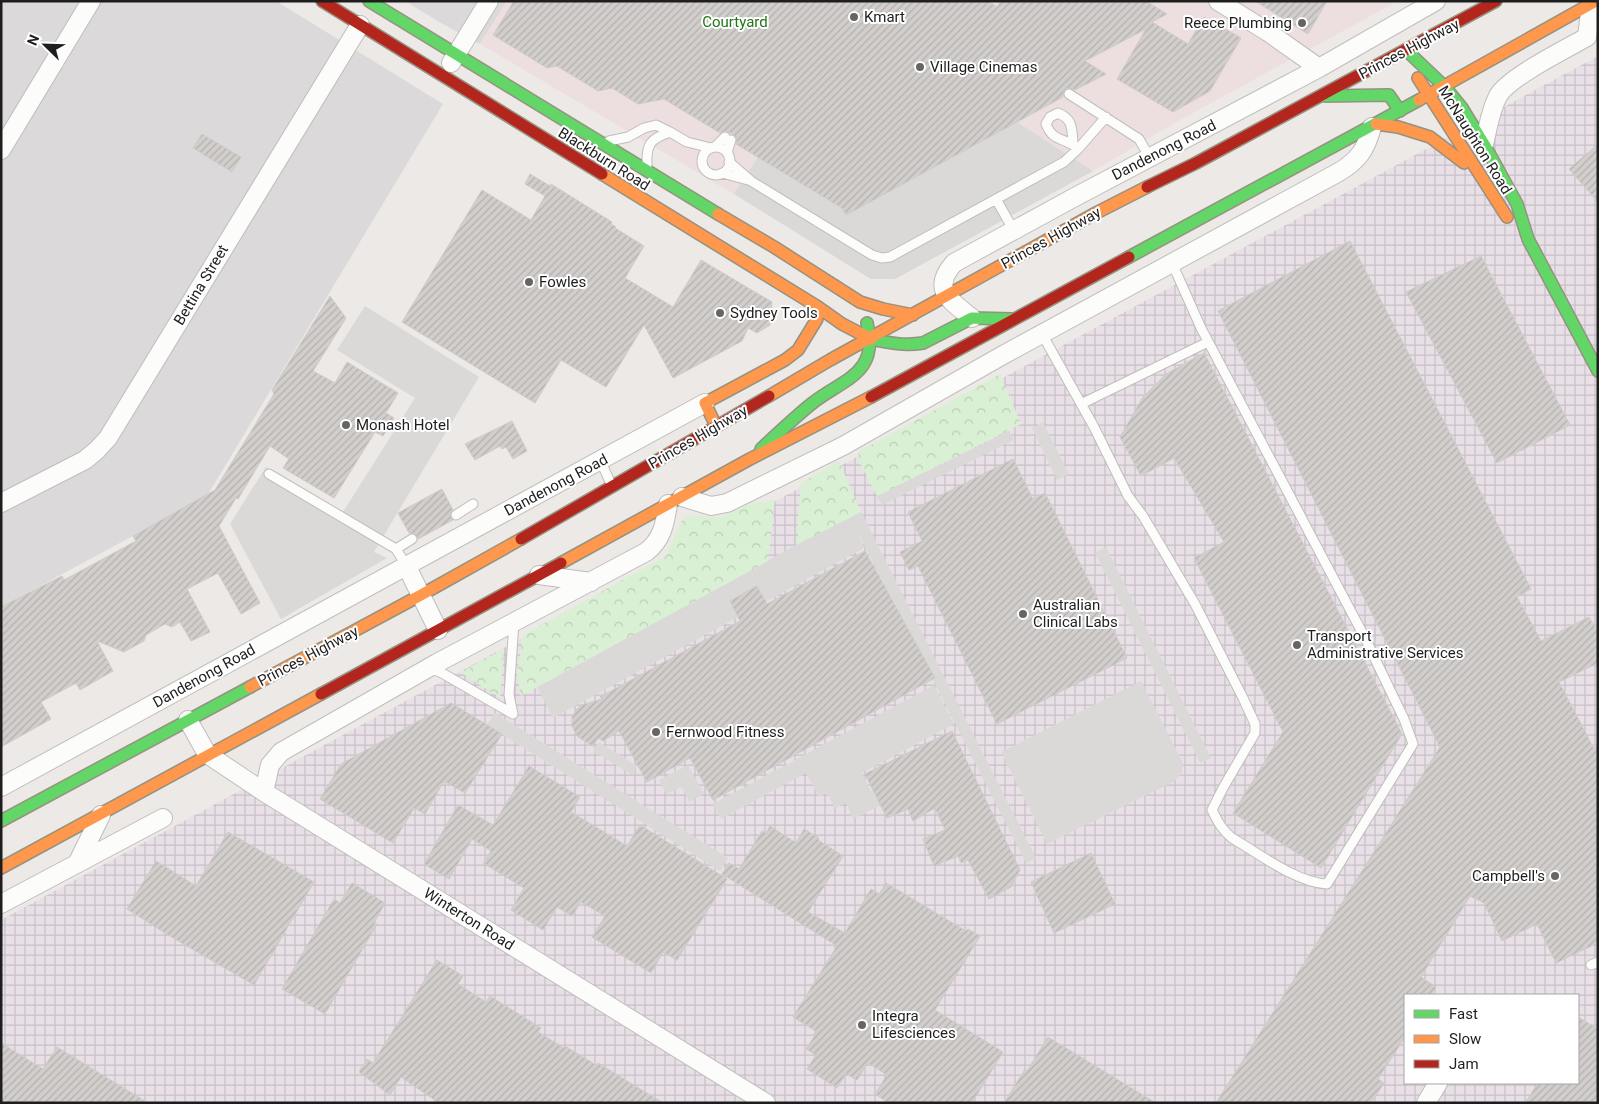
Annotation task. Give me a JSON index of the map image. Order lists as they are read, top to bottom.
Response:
{
  "streets": {
    "main road": ["Princes Highway", "McNaughton Road", "Blackburn Road"],
    "street": ["Dandenong Road", "Bettina Street", "Winterton Road"]
  },
  "crossings": [
    ["Princes Highway", "McNaughton Road"],
    ["Princes Highway", "Dandenong Road"],
    ["Princes Highway", "Blackburn Road"],
    ["Princes Highway", "Winterton Road"],
    ["Blackburn Road", "Bettina Street"]
  ],
  "parks": ["Courtyard"],
  "places": [
    "Kmart",
    "Reece Plumbing",
    "Village Cinemas",
    "Fowles",
    "Sydney Tools",
    "Monash Hotel",
    "Australian Clinical Labs",
    "Transport Administrative Services",
    "Fernwood Fitness",
    "Campbell's",
    "Integra Lifesciences"
  ],
  "legend": ["Fast", "Slow", "Jam"],
  "north": "top left"
}
